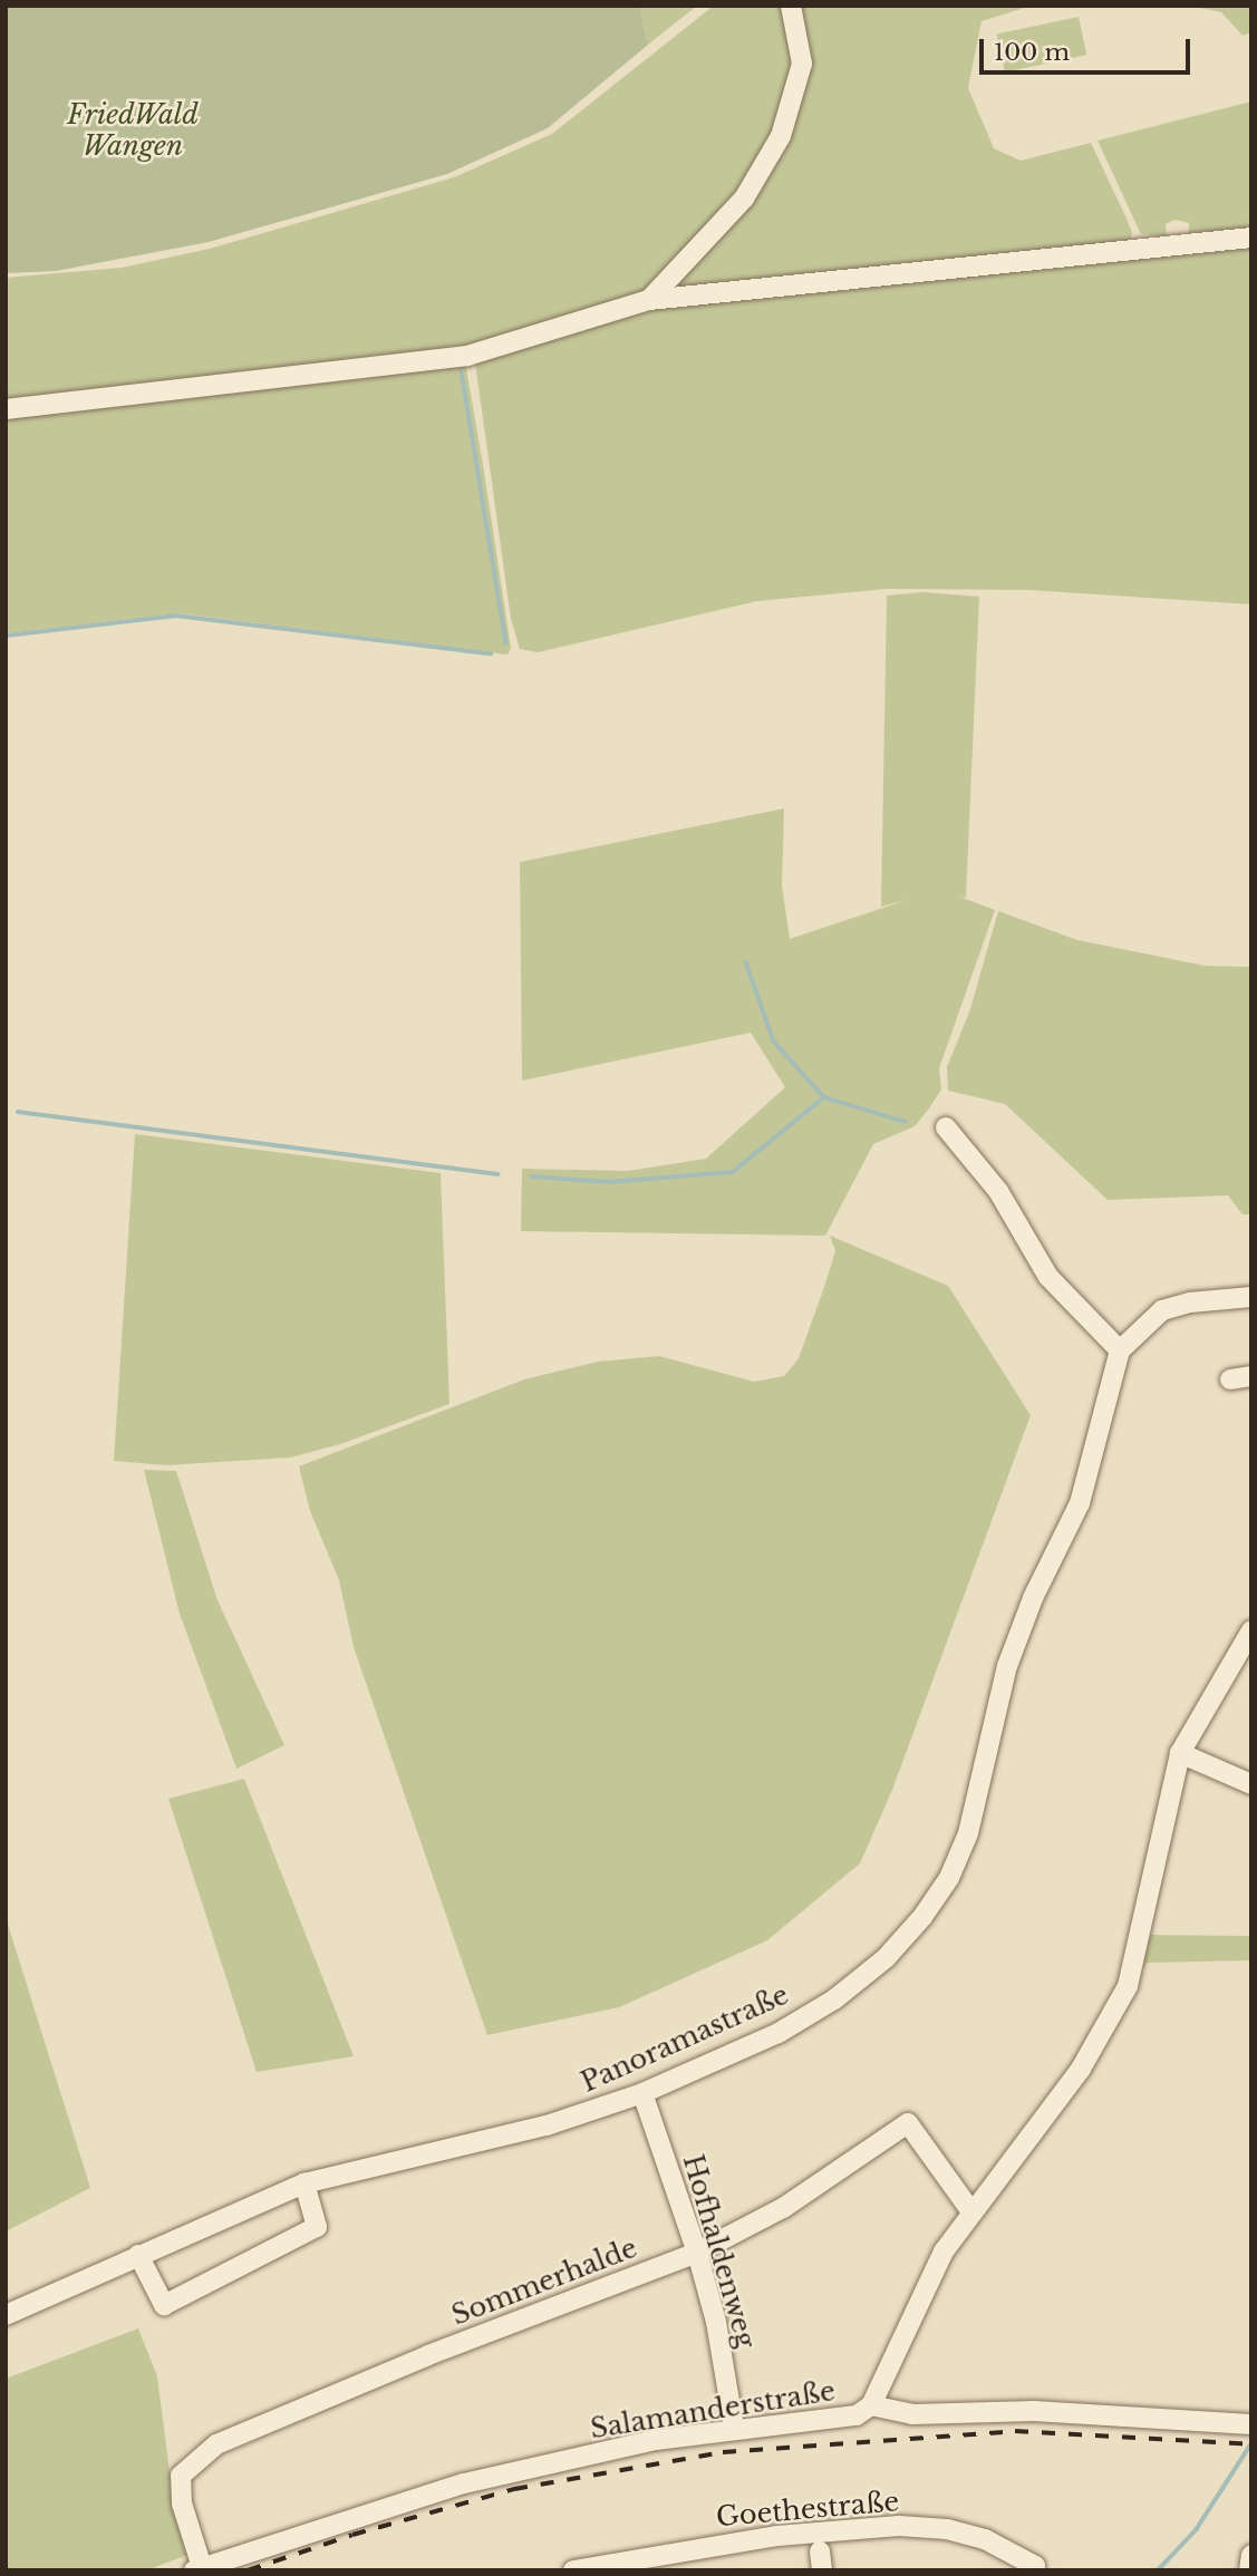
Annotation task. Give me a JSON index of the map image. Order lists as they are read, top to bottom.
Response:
{
  "streets": {
    "street": [
      "Panoramastraße",
      "Hofhaldenweg",
      "Sommerhalde",
      "Salamanderstraße",
      "Goethestraße"
    ]
  },
  "crossings": [
    ["Panoramastraße", "Hofhaldenweg"],
    ["Hofhaldenweg", "Sommerhalde"],
    ["Hofhaldenweg", "Salamanderstraße"],
    ["Sommerhalde", "Salamanderstraße"]
  ],
  "parks": ["FriedWald Wangen"],
  "scale_bar": "100 m"
}
